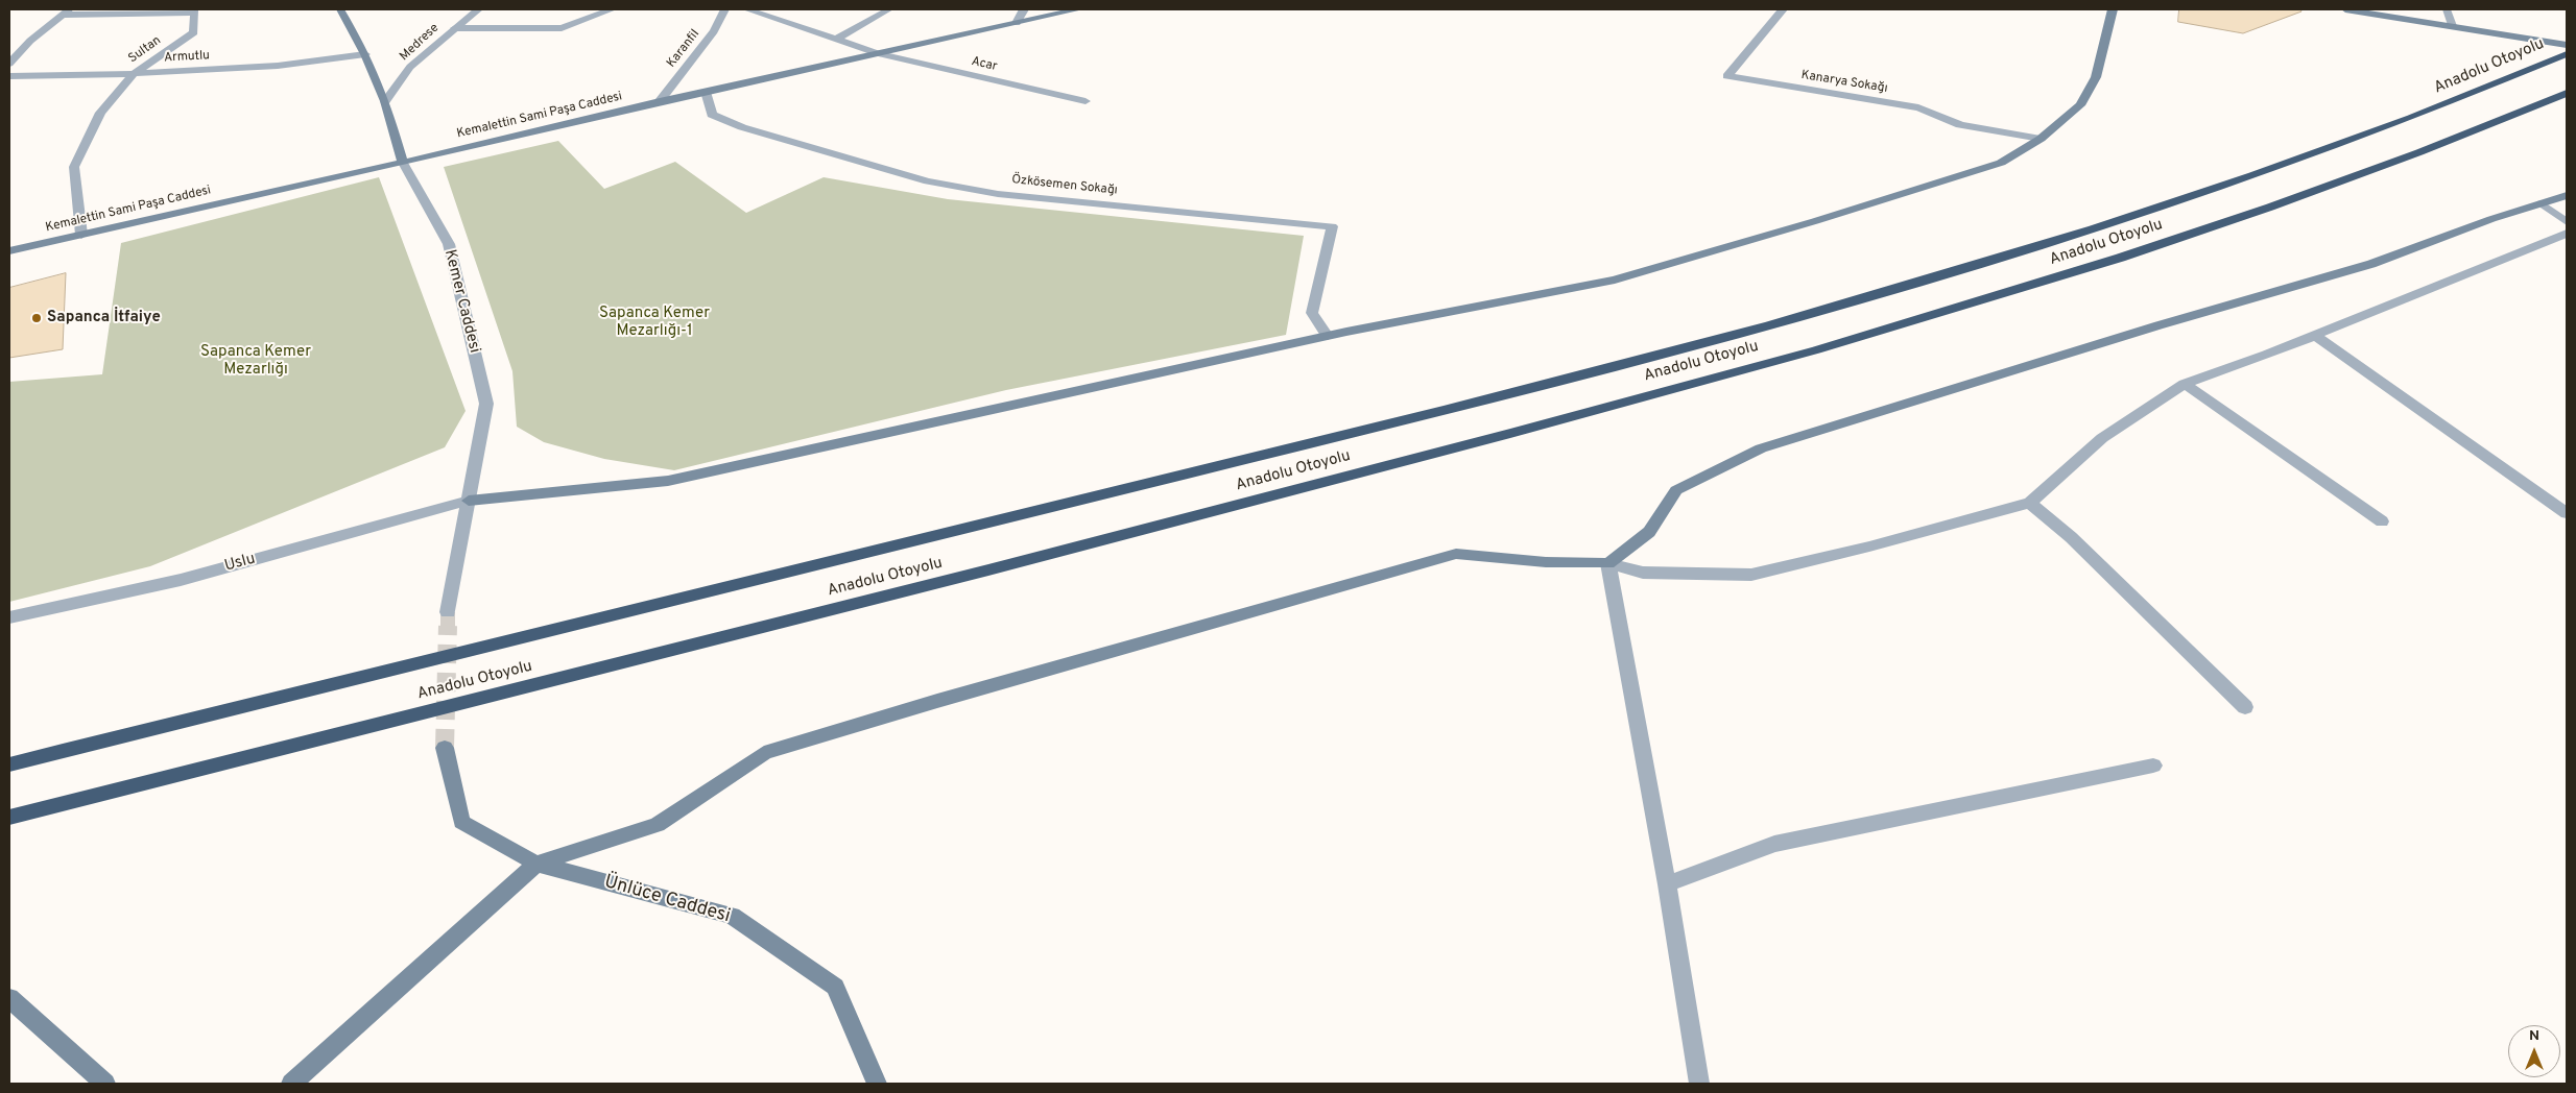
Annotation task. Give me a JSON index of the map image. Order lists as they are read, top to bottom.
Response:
{
  "streets": {
    "highway": ["Anadolu Otoyolu"],
    "main road": ["Kemalettin Sami Paşa Caddesi", "Kemer Caddesi", "Ünlüce Caddesi"],
    "street": [
      "Medrese",
      "Karanfil",
      "Sultan",
      "Armutlu",
      "Acar",
      "Kanarya Sokağı",
      "Özkösemen Sokağı",
      "Uslu"
    ]
  },
  "crossings": [
    ["Medrese", "Kemer Caddesi"],
    ["Karanfil", "Kemalettin Sami Paşa Caddesi"],
    ["Sultan", "Armutlu"],
    ["Sultan", "Kemalettin Sami Paşa Caddesi"],
    ["Armutlu", "Kemer Caddesi"],
    ["Acar", "Kemalettin Sami Paşa Caddesi"],
    ["Kemalettin Sami Paşa Caddesi", "Özkösemen Sokağı"],
    ["Kemalettin Sami Paşa Caddesi", "Kemer Caddesi"],
    ["Kemer Caddesi", "Uslu"]
  ],
  "parks": ["Sapanca Kemer Mezarlığı-1", "Sapanca Kemer Mezarlığı"],
  "places": ["Sapanca İtfaiye"],
  "north": "top"
}
